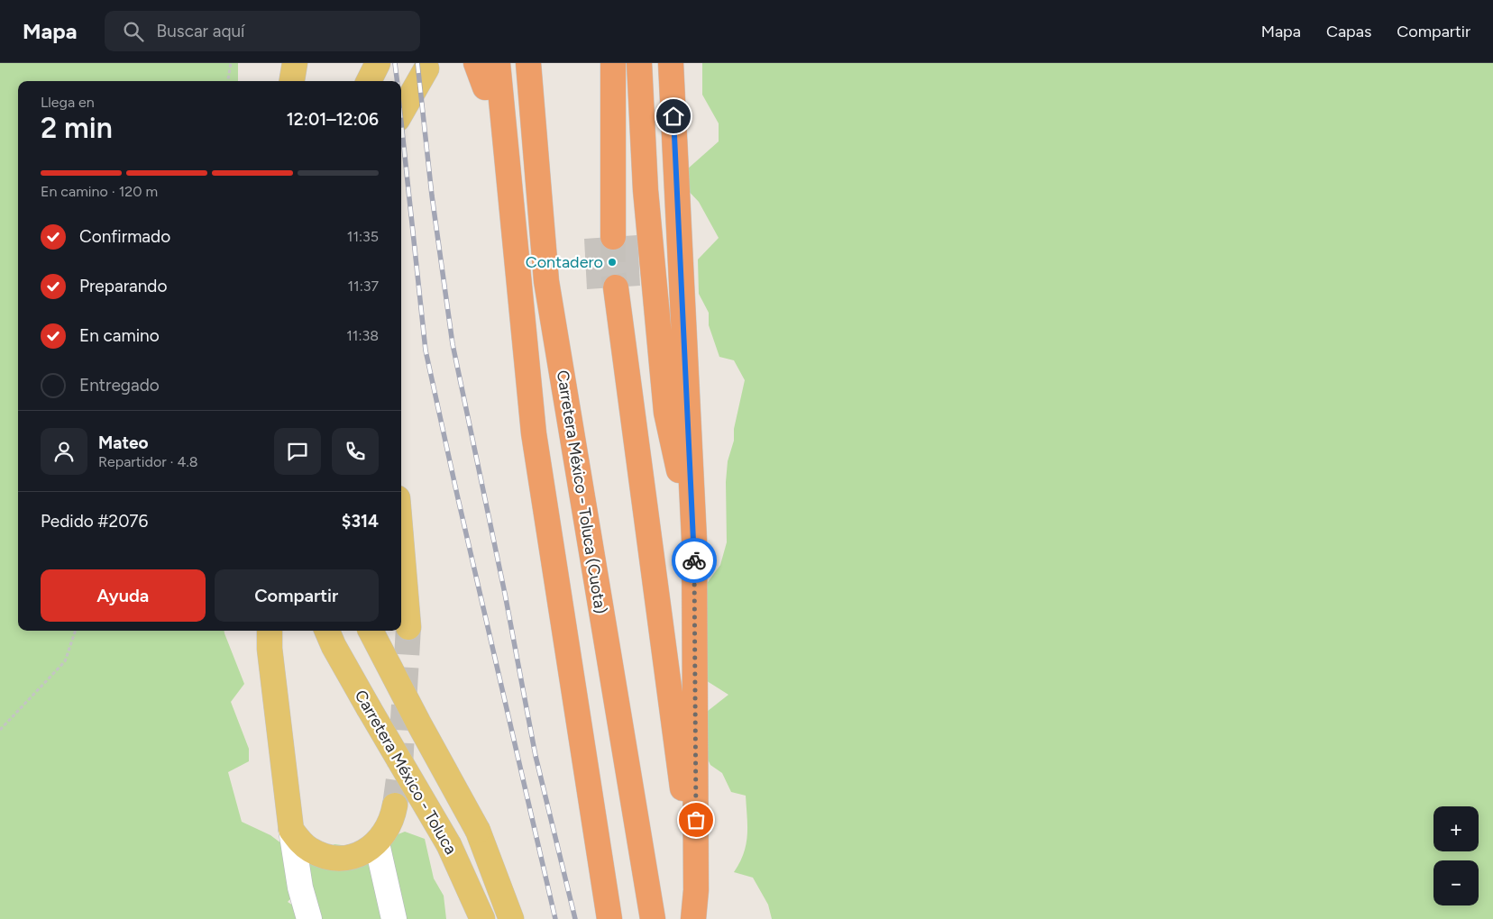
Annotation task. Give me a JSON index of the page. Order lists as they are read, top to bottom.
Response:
{
  "streets": {
    "highway": ["Carretera México - Toluca (Cuota)"],
    "main road": ["Carretera México - Toluca"]
  },
  "places": ["Contadero"],
  "page": {
    "header": "Mapa",
    "search": "Buscar aquí",
    "nav": ["Mapa", "Capas", "Compartir"],
    "heading": ["2 min", "Llega en", "12:01–12:06"],
    "panel": [
      "Mateo",
      "Repartidor · 4.8",
      "Pedido #2076",
      "$314"
    ],
    "bar": "En camino · 120 m",
    "list": [
      ["Confirmado", "11:35"],
      ["Preparando", "11:37"],
      ["En camino", "11:38"],
      "Entregado"
    ],
    "buttons": ["Ayuda", "Compartir"],
    "map_buttons": ["+", "−"]
  }
}
